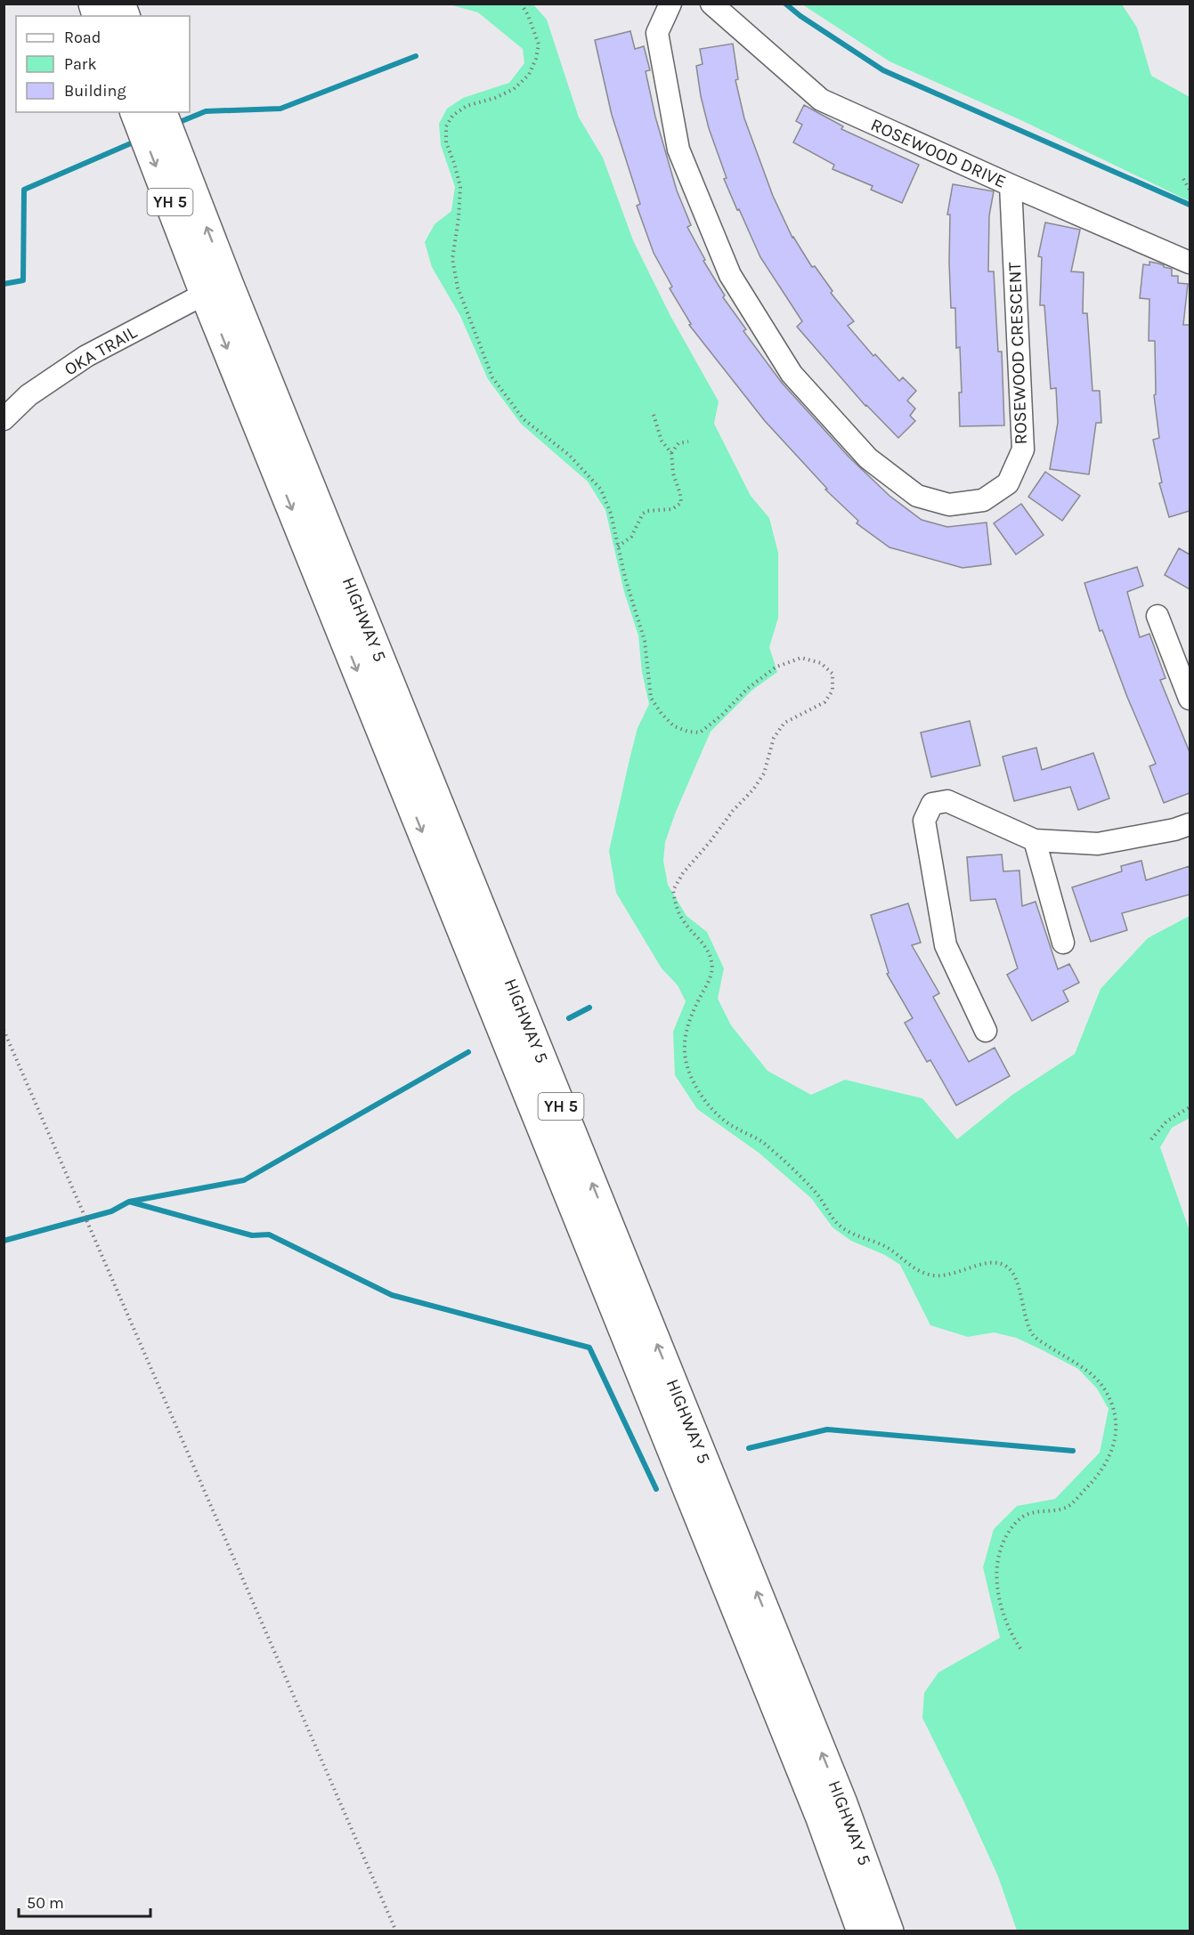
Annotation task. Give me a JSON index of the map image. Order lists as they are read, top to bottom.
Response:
{
  "streets": {
    "highway": ["YH 5", "HIGHWAY 5"],
    "street": ["ROSEWOOD DRIVE", "OKA TRAIL", "ROSEWOOD CRESCENT"]
  },
  "crossings": [
    ["ROSEWOOD DRIVE", "ROSEWOOD CRESCENT"],
    ["OKA TRAIL", "HIGHWAY 5"]
  ],
  "legend": ["Road", "Park", "Building"],
  "scale_bar": "50 m"
}
